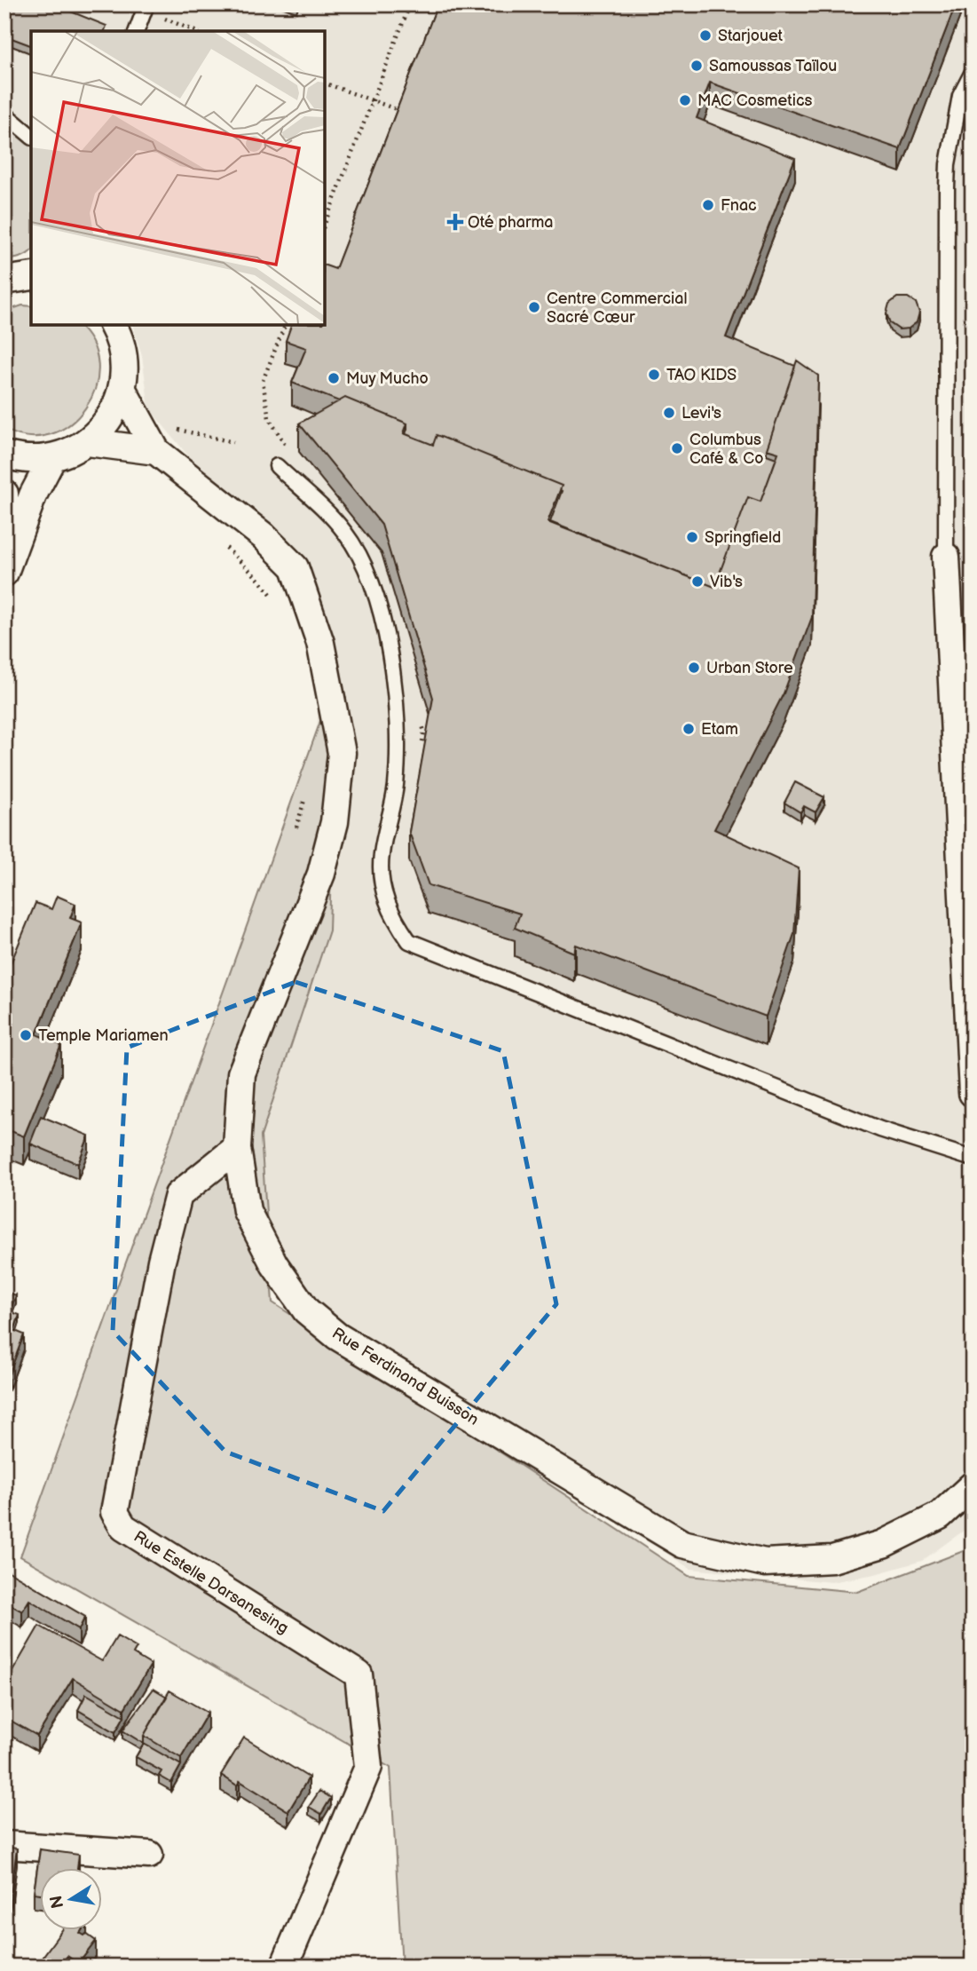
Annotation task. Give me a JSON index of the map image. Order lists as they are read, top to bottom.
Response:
{
  "streets": {
    "street": ["Rue Ferdinand Buisson", "Rue Estelle Darsanesing"]
  },
  "crossings": [
    ["Rue Ferdinand Buisson", "Rue Estelle Darsanesing"]
  ],
  "places": {
    "other": [
      "Starjouet",
      "Samoussas Taïlou",
      "MAC Cosmetics",
      "Fnac",
      "Centre Commercial Sacré Cœur",
      "TAO KIDS",
      "Muy Mucho",
      "Levi's",
      "Columbus Café & Co",
      "Springfield",
      "Vib's",
      "Urban Store",
      "Etam",
      "Temple Mariamen"
    ],
    "health": ["Oté pharma"]
  },
  "north": "left"
}
